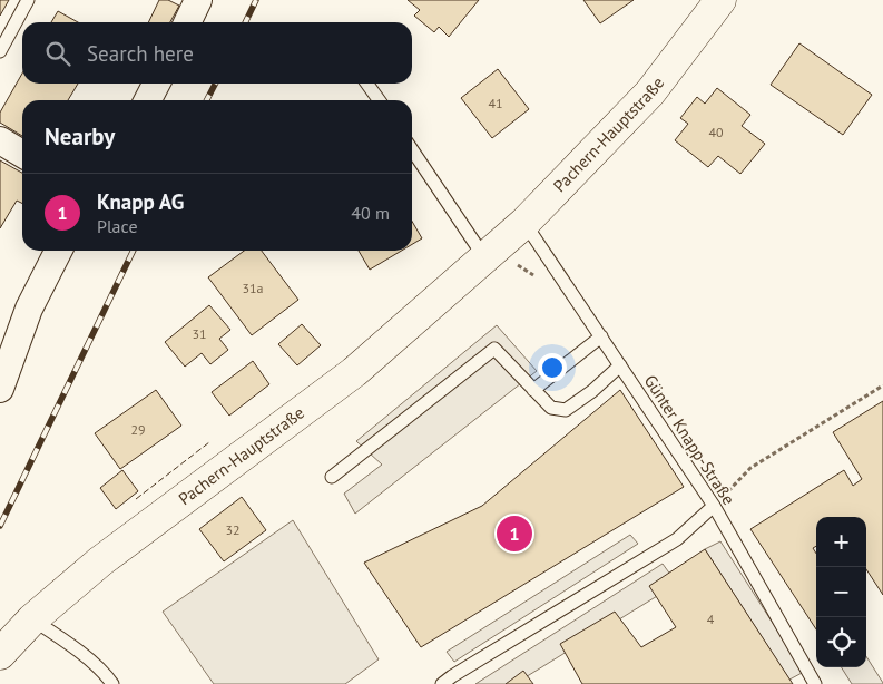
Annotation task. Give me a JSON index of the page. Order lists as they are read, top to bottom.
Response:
{
  "streets": {
    "main road": ["Pachern-Hauptstraße"],
    "lane": ["Günter Knapp-Straße"]
  },
  "crossings": [
    ["Pachern-Hauptstraße", "Günter Knapp-Straße"]
  ],
  "house_numbers": [
    "41",
    "40",
    "31a",
    "31",
    "29",
    "32",
    "4"
  ],
  "page": {
    "search": "Search here",
    "heading": "Nearby",
    "list": [
      {
        "mark": "1",
        "name": "Knapp AG",
        "note": "Place",
        "value": "40 m"
      }
    ],
    "pins": "1",
    "map_buttons": ["+", "−"]
  }
}
